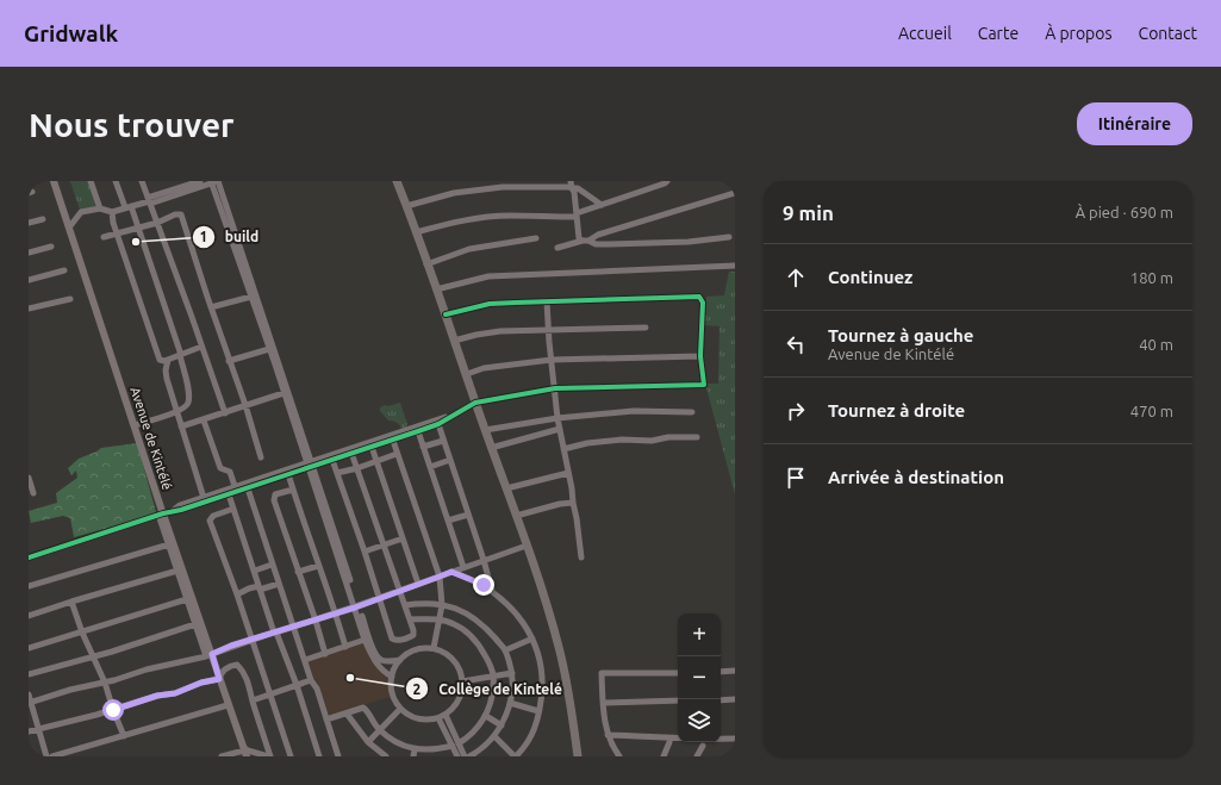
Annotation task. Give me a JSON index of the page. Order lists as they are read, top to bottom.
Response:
{
  "streets": {
    "main road": ["Avenue de Kintélé"]
  },
  "places": ["build", "Collège de Kintelé"],
  "page": {
    "header": "Gridwalk",
    "nav": [
      "Accueil",
      "Carte",
      "À propos",
      "Contact"
    ],
    "buttons": "Itinéraire",
    "title": "Nous trouver",
    "heading": ["9 min", "À pied · 690 m"],
    "list": [
      ["Continuez", "180 m"],
      ["Tournez à gauche", "Avenue de Kintélé", "40 m"],
      ["Tournez à droite", "470 m"],
      "Arrivée à destination"
    ],
    "map_buttons": ["+", "−"]
  }
}
